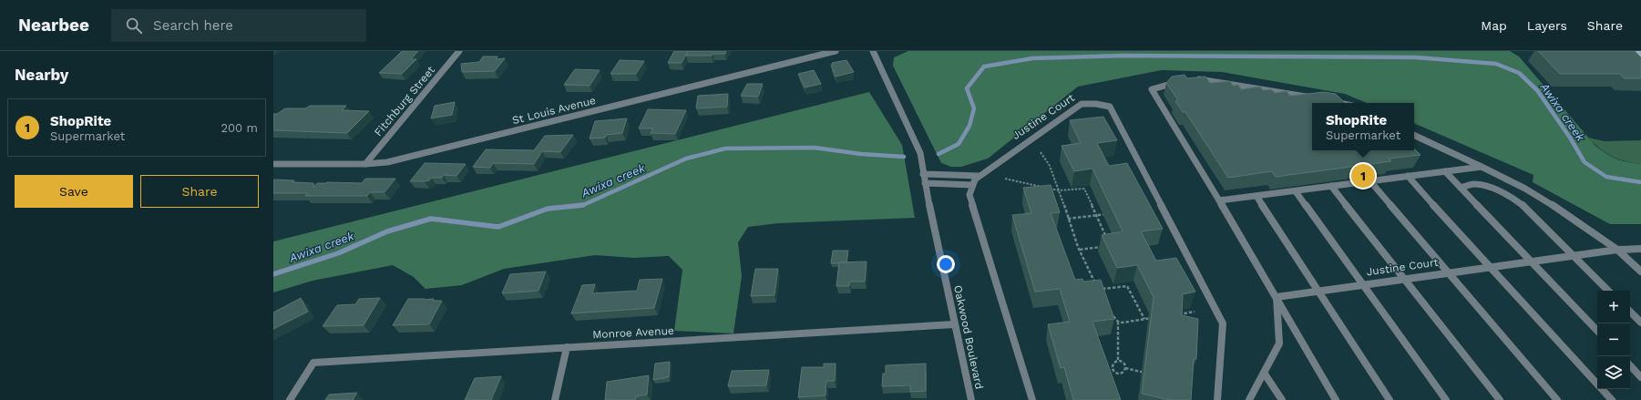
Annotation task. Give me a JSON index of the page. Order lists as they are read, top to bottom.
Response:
{
  "streets": {
    "street": [
      "Fitchburg Street",
      "St Louis Avenue",
      "Justine Court",
      "Monroe Avenue",
      "Oakwood Boulevard"
    ]
  },
  "crossings": [
    ["Fitchburg Street", "St Louis Avenue"],
    ["Monroe Avenue", "Oakwood Boulevard"]
  ],
  "water": ["Awixa creek"],
  "page": {
    "header": "Nearbee",
    "search": "Search here",
    "nav": ["Map", "Layers", "Share"],
    "heading": "Nearby",
    "list": [
      {
        "mark": "1",
        "name": "ShopRite",
        "note": "Supermarket",
        "value": "200 m"
      }
    ],
    "popup": ["ShopRite", "Supermarket"],
    "pins": "1",
    "buttons": ["Save", "Share"],
    "map_buttons": ["+", "−"]
  }
}
